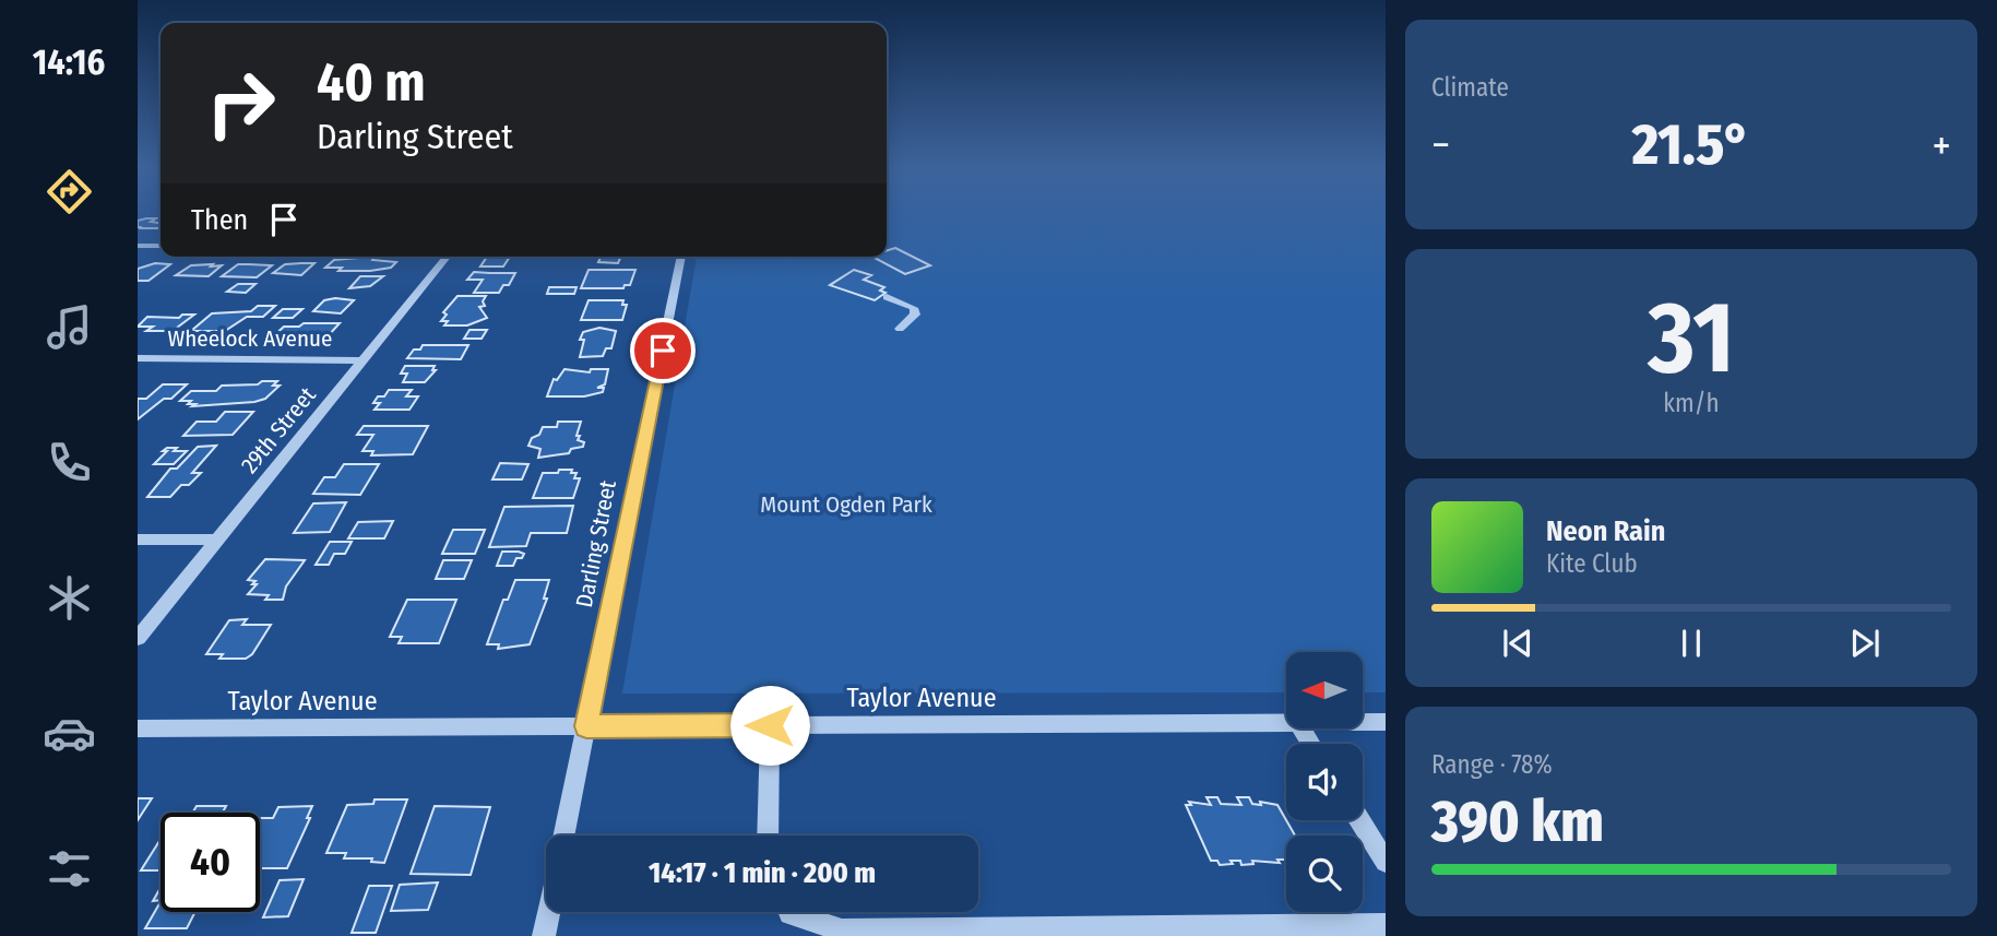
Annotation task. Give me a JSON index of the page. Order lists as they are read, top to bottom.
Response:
{
  "streets": {
    "street": [
      "Wheelock Avenue",
      "29th Street",
      "Darling Street",
      "Taylor Avenue"
    ]
  },
  "crossings": [
    ["Wheelock Avenue", "29th Street"],
    ["Darling Street", "Taylor Avenue"]
  ],
  "parks": ["Mount Ogden Park"],
  "north": "left",
  "page": {
    "tabs": "14:16",
    "tile": [
      "Climate",
      ["31", "km/h"],
      ["Range · 78%", "390 km"]
    ],
    "turn": ["40 m", "Darling Street"],
    "heat": ["−", "21.5°", "+"],
    "then": "Then",
    "song": ["Neon Rain", "Kite Club"],
    "limit": "40",
    "trip": "14:17 · 1 min · 200 m"
  }
}
